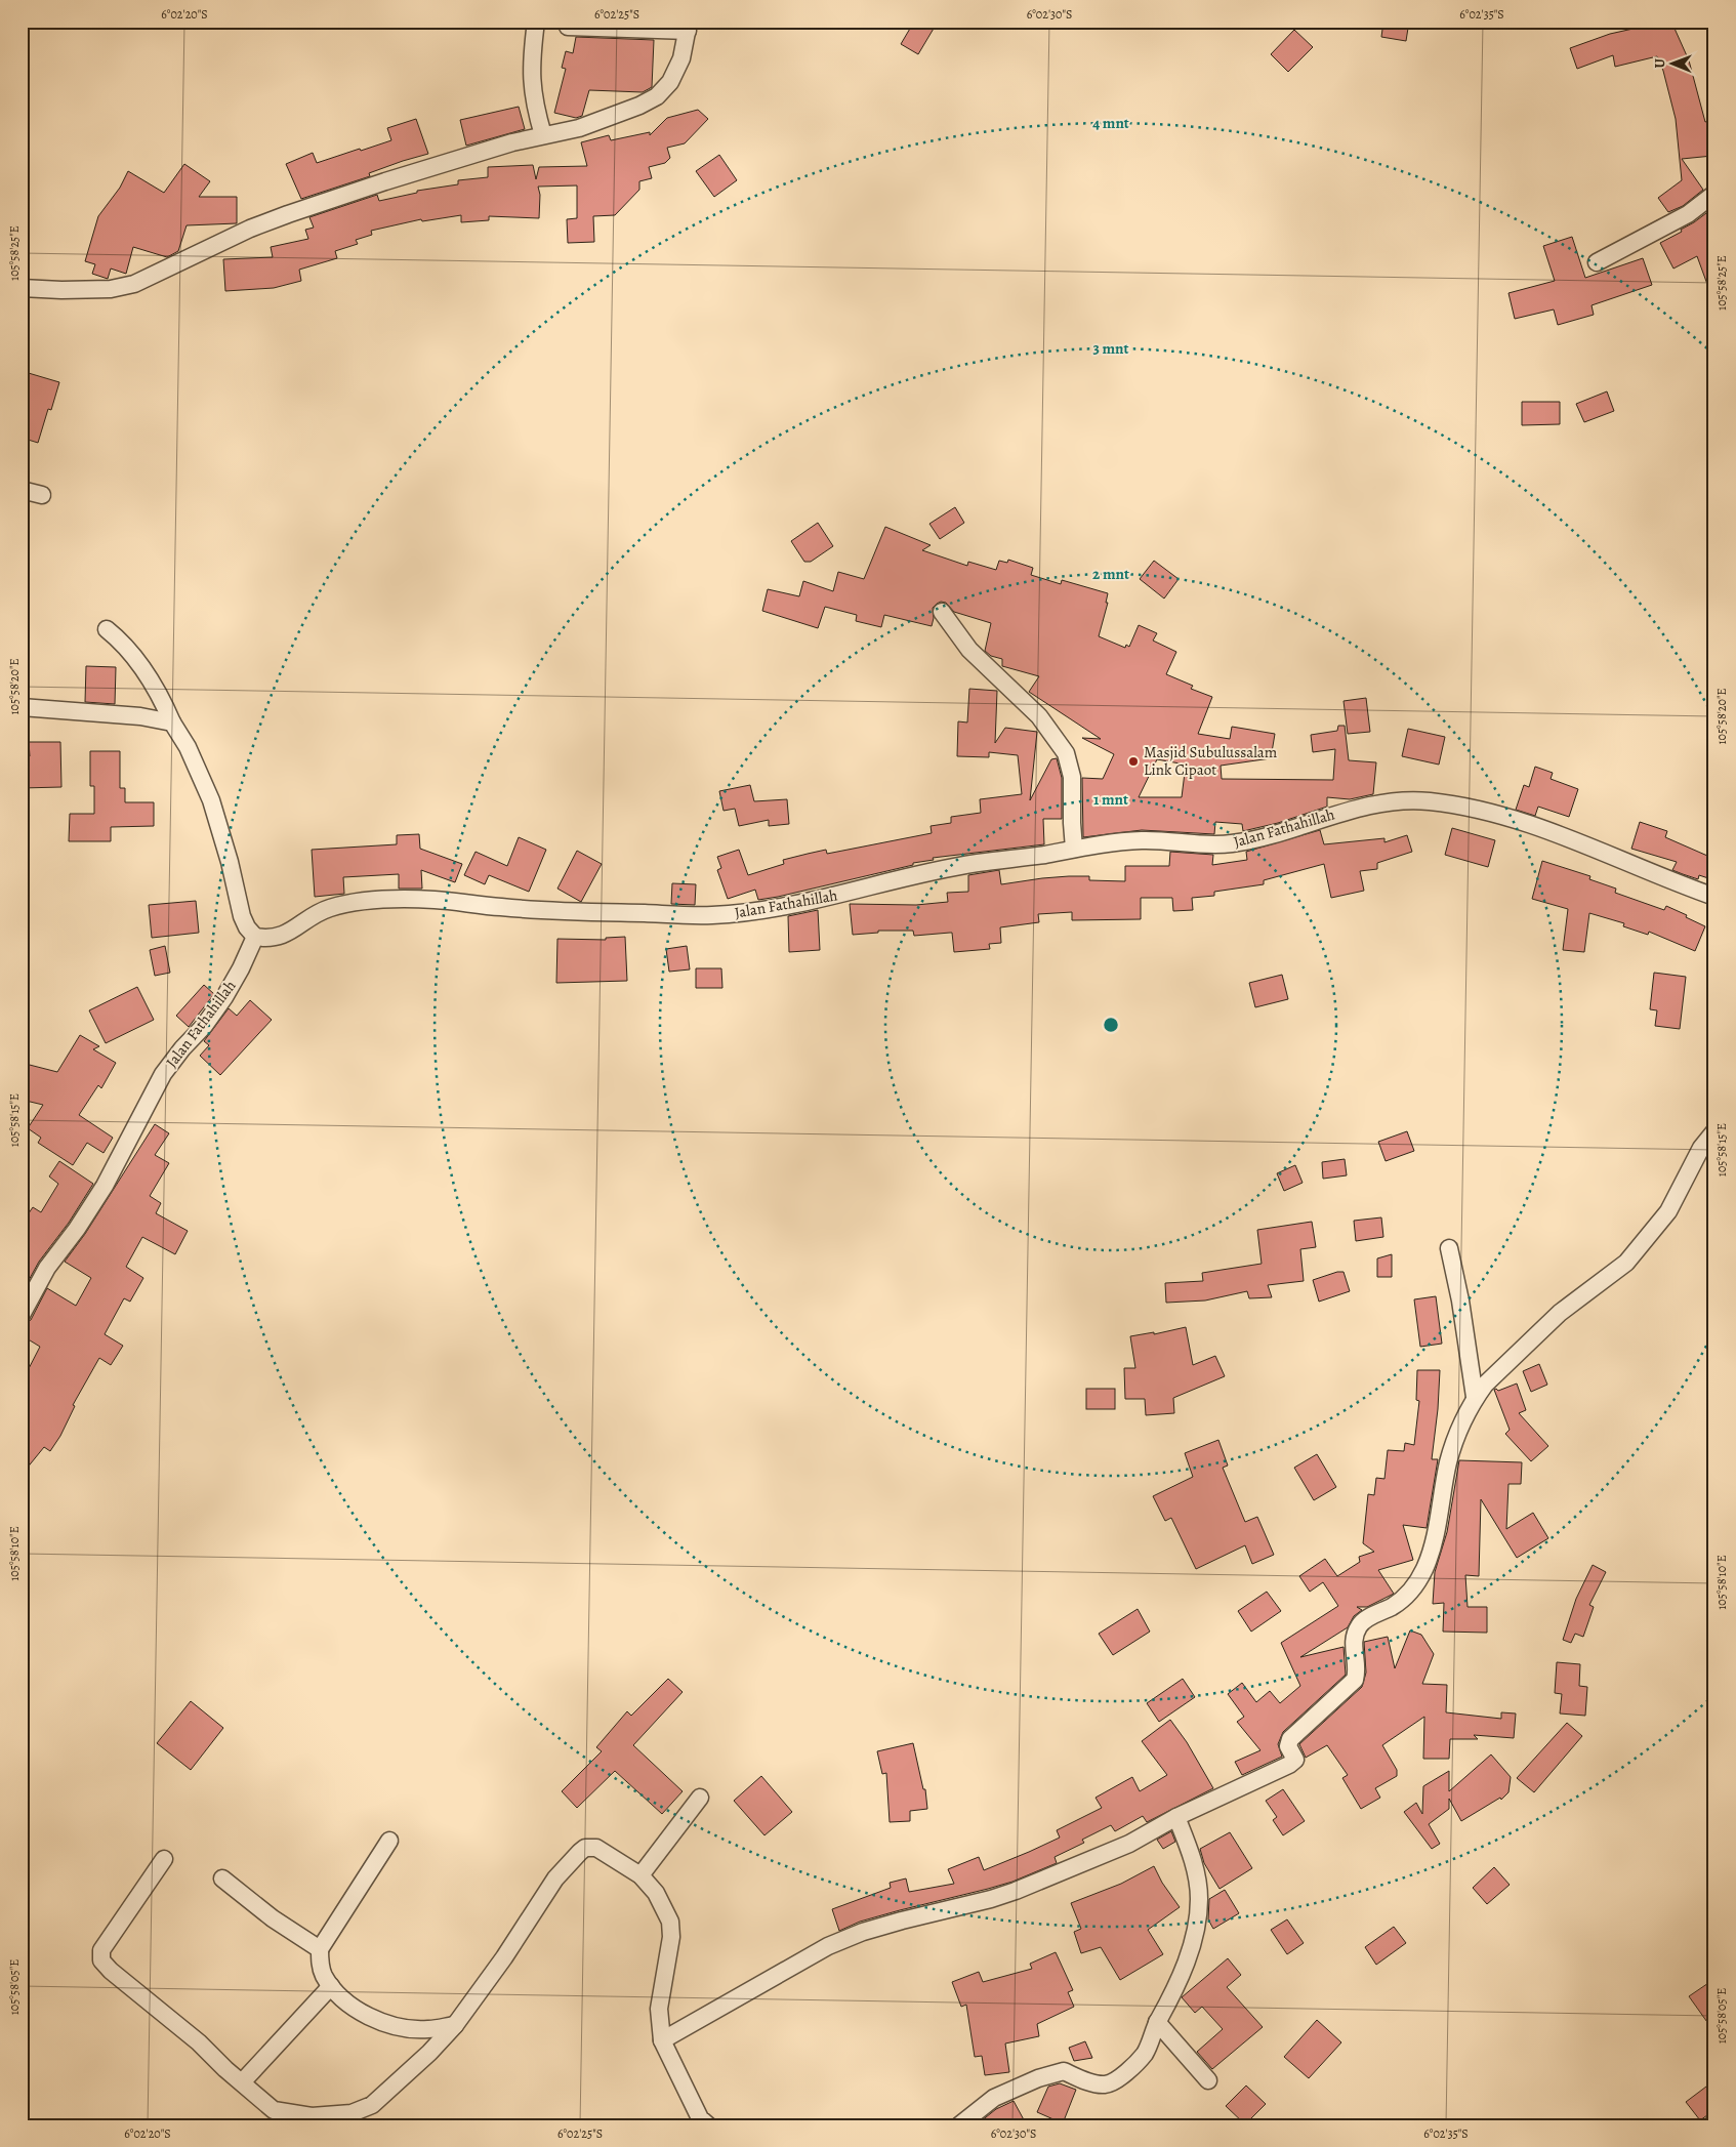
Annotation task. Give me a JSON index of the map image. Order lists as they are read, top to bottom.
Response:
{
  "streets": {
    "street": ["Jalan Fathahillah"]
  },
  "places": ["Masjid Subulussalam Link Cipaot"],
  "north": "left",
  "coordinates": [
    "6°02'20\"S",
    "6°02'25\"S",
    "6°02'30\"S",
    "6°02'35\"S",
    "105°58'25\"E",
    "105°58'20\"E",
    "105°58'15\"E",
    "105°58'10\"E",
    "105°58'05\"E"
  ],
  "rings": [
    "4 mnt",
    "3 mnt",
    "2 mnt",
    "1 mnt"
  ]
}
